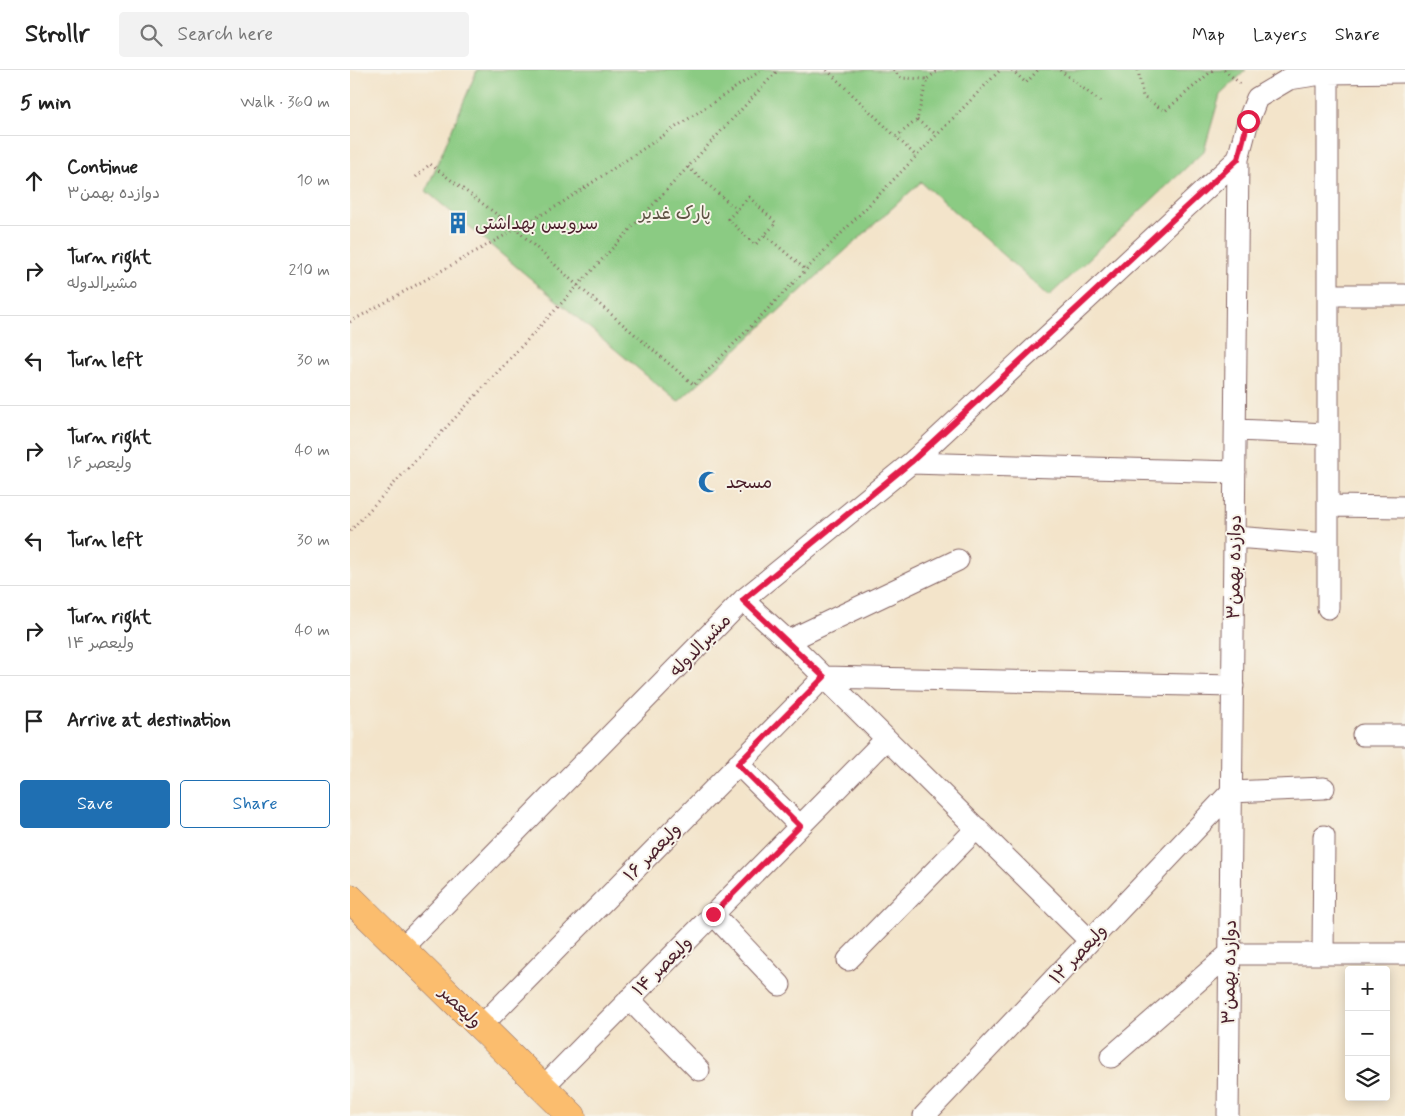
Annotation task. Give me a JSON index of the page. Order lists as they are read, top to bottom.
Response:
{
  "streets": {
    "main road": ["ولیعصر"],
    "street": [
      "دوازده بهمن۳",
      "مشیرالدوله",
      "ولیعصر ۱۶",
      "ولیعصر ۱۲",
      "ولیعصر ۱۴"
    ]
  },
  "crossings": [
    ["دوازده بهمن۳", "مشیرالدوله"],
    ["دوازده بهمن۳", "ولیعصر ۱۲"],
    ["مشیرالدوله", "ولیعصر"],
    ["ولیعصر ۱۶", "ولیعصر"],
    ["ولیعصر ۱۴", "ولیعصر"]
  ],
  "parks": ["پارک غدیر"],
  "places": {
    "building": ["سرویس بهداشتی"],
    "mosque": ["مسجد"]
  },
  "page": {
    "header": "Strollr",
    "search": "Search here",
    "nav": ["Map", "Layers", "Share"],
    "heading": ["5 min", "Walk · 360 m"],
    "list": [
      ["Continue", "دوازده بهمن۳", "10 m"],
      ["Turn right", "مشیرالدوله", "210 m"],
      ["Turn left", "30 m"],
      ["Turn right", "ولیعصر ۱۶", "40 m"],
      ["Turn left", "30 m"],
      ["Turn right", "ولیعصر ۱۴", "40 m"],
      "Arrive at destination"
    ],
    "buttons": ["Save", "Share"],
    "map_buttons": ["+", "−"]
  }
}
